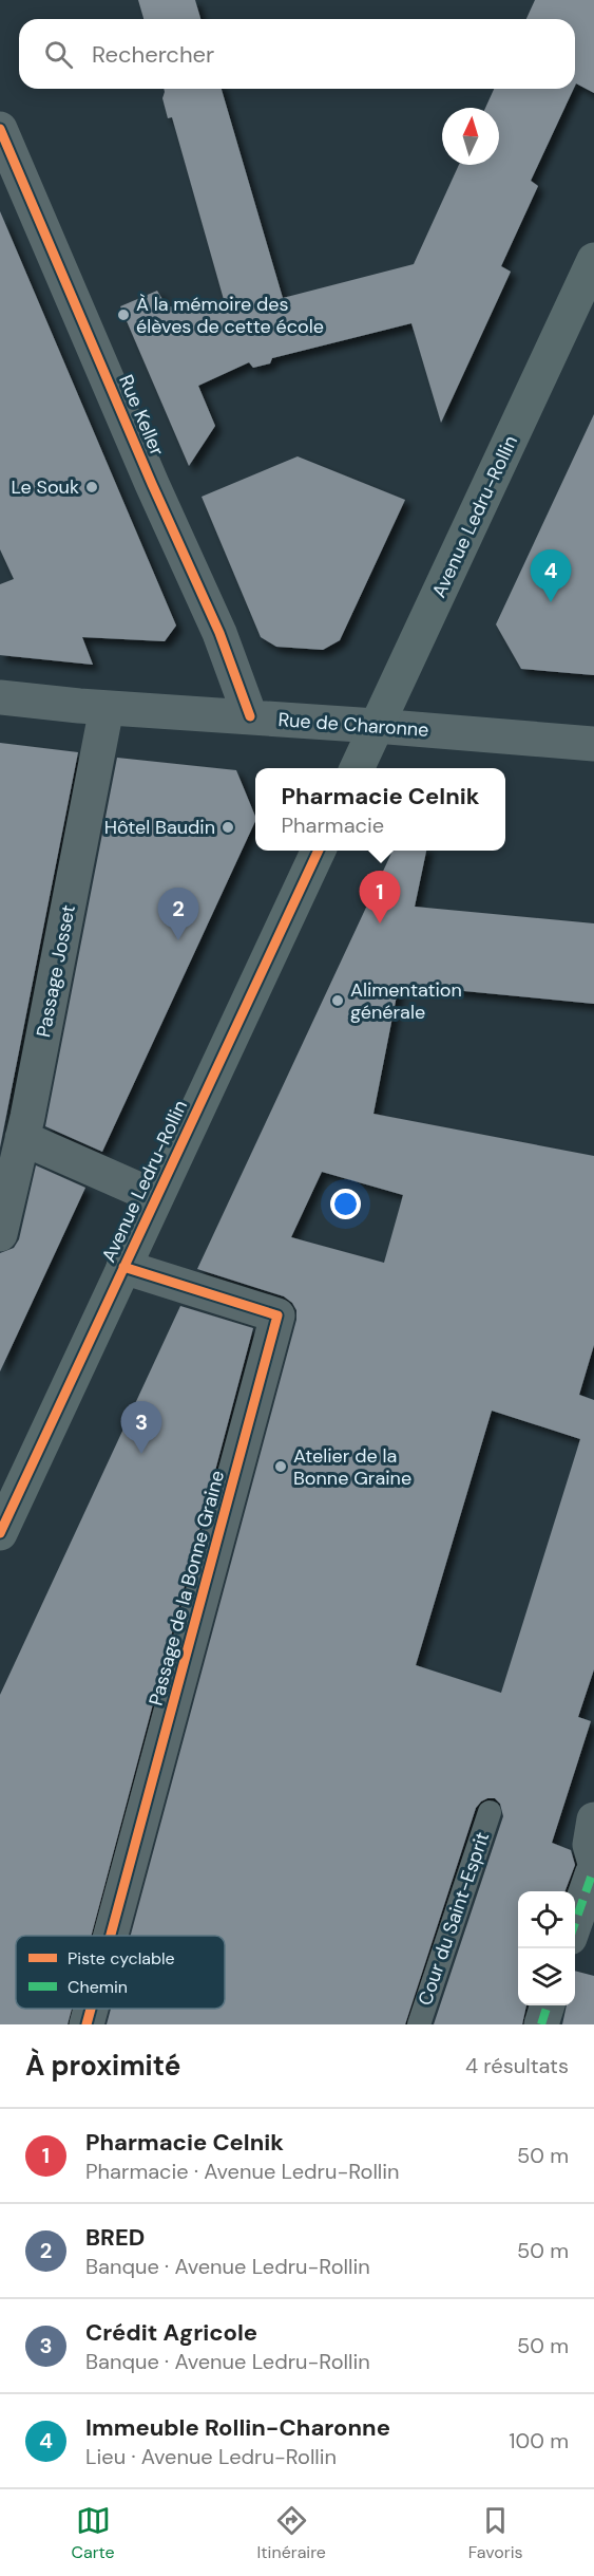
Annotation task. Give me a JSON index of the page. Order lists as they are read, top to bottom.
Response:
{
  "streets": {
    "main road": ["Avenue Ledru-Rollin"],
    "street": [
      "Rue Keller",
      "Rue de Charonne",
      "Passage Josset",
      "Passage de la Bonne Graine"
    ],
    "lane": ["Cour du Saint-Esprit"]
  },
  "crossings": [
    ["Rue Keller", "Rue de Charonne"],
    ["Avenue Ledru-Rollin", "Rue de Charonne"],
    ["Avenue Ledru-Rollin", "Passage de la Bonne Graine"],
    ["Rue de Charonne", "Passage Josset"]
  ],
  "places": [
    "À la mémoire des élèves de cette école",
    "Le Souk",
    "Hôtel Baudin",
    "Alimentation générale",
    "Atelier de la Bonne Graine"
  ],
  "legend": ["Piste cyclable", "Chemin"],
  "north": "top",
  "page": {
    "search": "Rechercher",
    "pins": [
      "4",
      "1",
      "2",
      "3"
    ],
    "popup": ["Pharmacie Celnik", "Pharmacie"],
    "heading": ["À proximité", "4 résultats"],
    "list": [
      {
        "mark": "1",
        "name": "Pharmacie Celnik",
        "note": "Pharmacie · Avenue Ledru-Rollin",
        "value": "50 m"
      },
      {
        "mark": "2",
        "name": "BRED",
        "note": "Banque · Avenue Ledru-Rollin",
        "value": "50 m"
      },
      {
        "mark": "3",
        "name": "Crédit Agricole",
        "note": "Banque · Avenue Ledru-Rollin",
        "value": "50 m"
      },
      {
        "mark": "4",
        "name": "Immeuble Rollin-Charonne",
        "note": "Lieu · Avenue Ledru-Rollin",
        "value": "100 m"
      }
    ],
    "nav": ["Carte", "Itinéraire", "Favoris"]
  }
}
